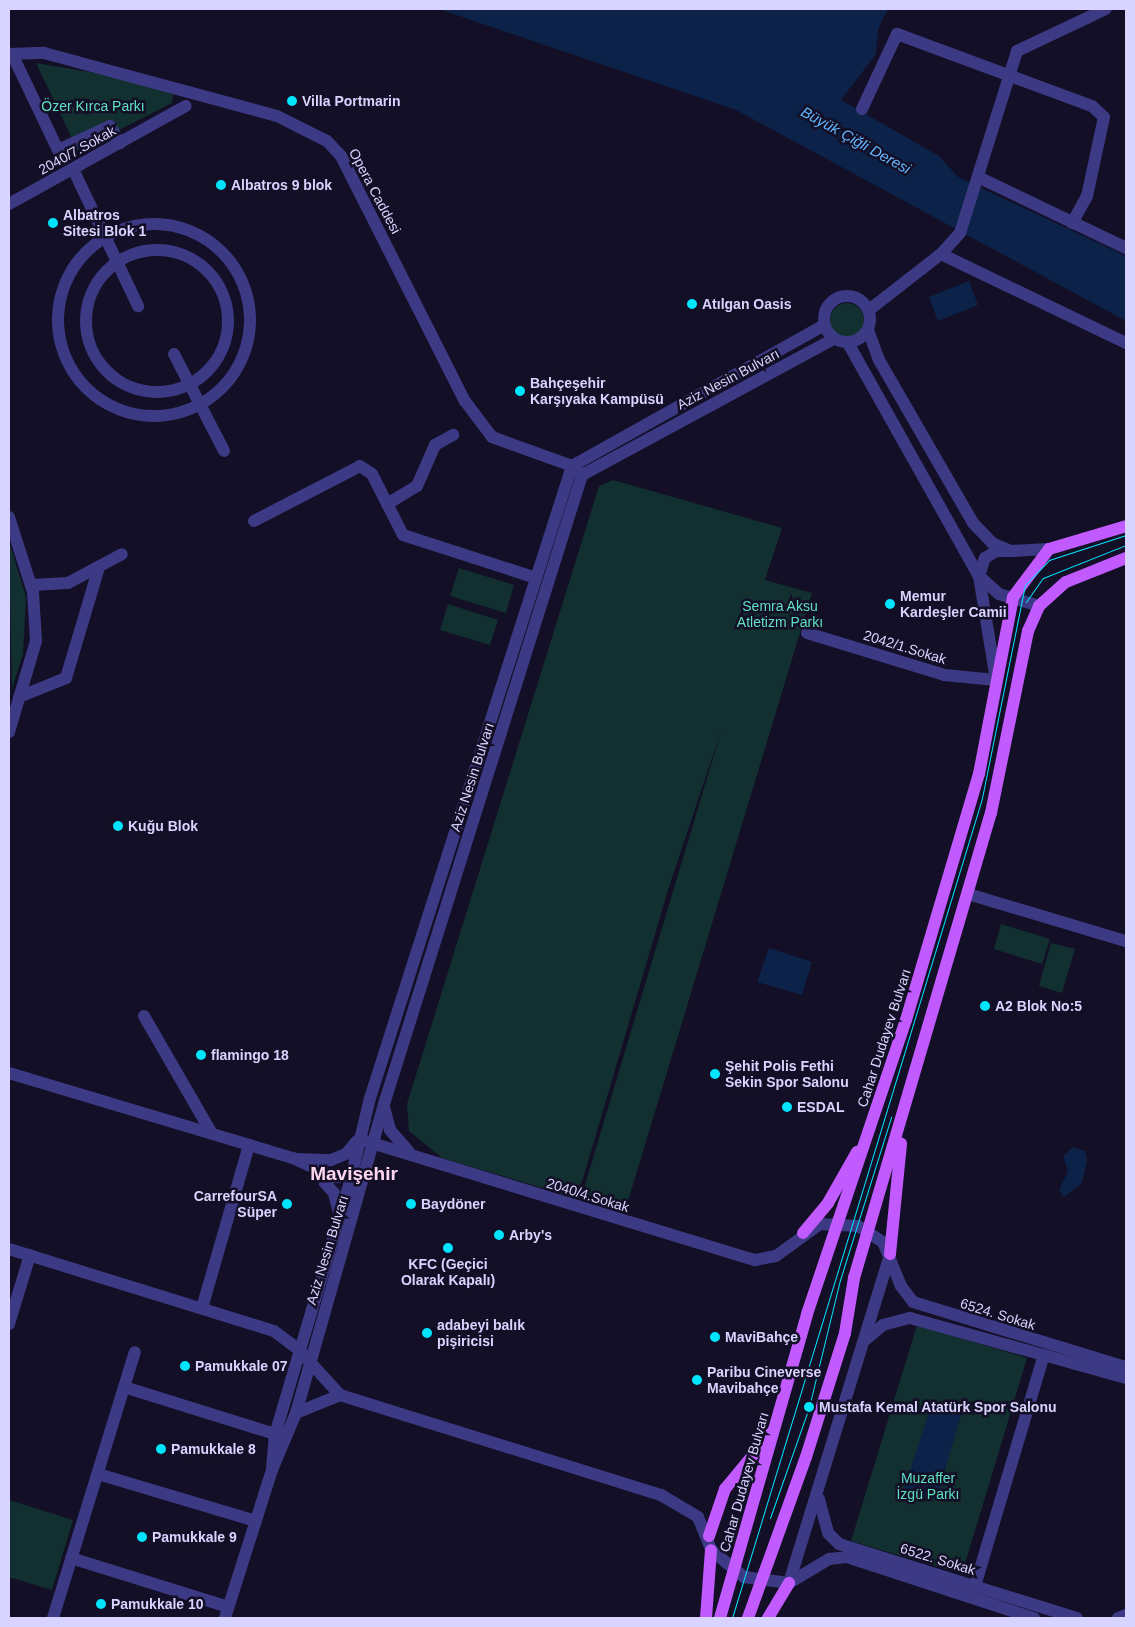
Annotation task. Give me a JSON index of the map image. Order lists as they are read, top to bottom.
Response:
{
  "streets": {
    "main road": ["Cahar Dudayev Bulvarı"],
    "street": [
      "2040/7.Sokak",
      "Opera Caddesi",
      "Aziz Nesin Bulvarı",
      "2042/1.Sokak",
      "2040/4.Sokak",
      "6524. Sokak",
      "6522. Sokak"
    ]
  },
  "crossings": [
    ["Opera Caddesi", "Aziz Nesin Bulvarı"],
    ["Aziz Nesin Bulvarı", "2040/4.Sokak"],
    ["2042/1.Sokak", "Cahar Dudayev Bulvarı"],
    ["Cahar Dudayev Bulvarı", "2040/4.Sokak"]
  ],
  "districts": ["Mavişehir"],
  "water": ["Büyük Çiğli Deresi"],
  "parks": ["Özer Kırca Parkı", "Semra Aksu Atletizm Parkı", "Muzaffer İzgü Parkı"],
  "places": [
    "Villa Portmarin",
    "Albatros 9 blok",
    "Albatros Sitesi Blok 1",
    "Atılgan Oasis",
    "Bahçeşehir Karşıyaka Kampüsü",
    "Memur Kardeşler Camii",
    "Kuğu Blok",
    "A2 Blok No:5",
    "flamingo 18",
    "Şehit Polis Fethi Sekin Spor Salonu",
    "ESDAL",
    "CarrefourSA Süper",
    "Baydöner",
    "Arby's",
    "KFC (Geçici Olarak Kapalı)",
    "adabeyi balık pişiricisi",
    "MaviBahçe",
    "Pamukkale 07",
    "Paribu Cineverse Mavibahçe",
    "Mustafa Kemal Atatürk Spor Salonu",
    "Pamukkale 8",
    "Pamukkale 9",
    "Pamukkale 10"
  ]
}
